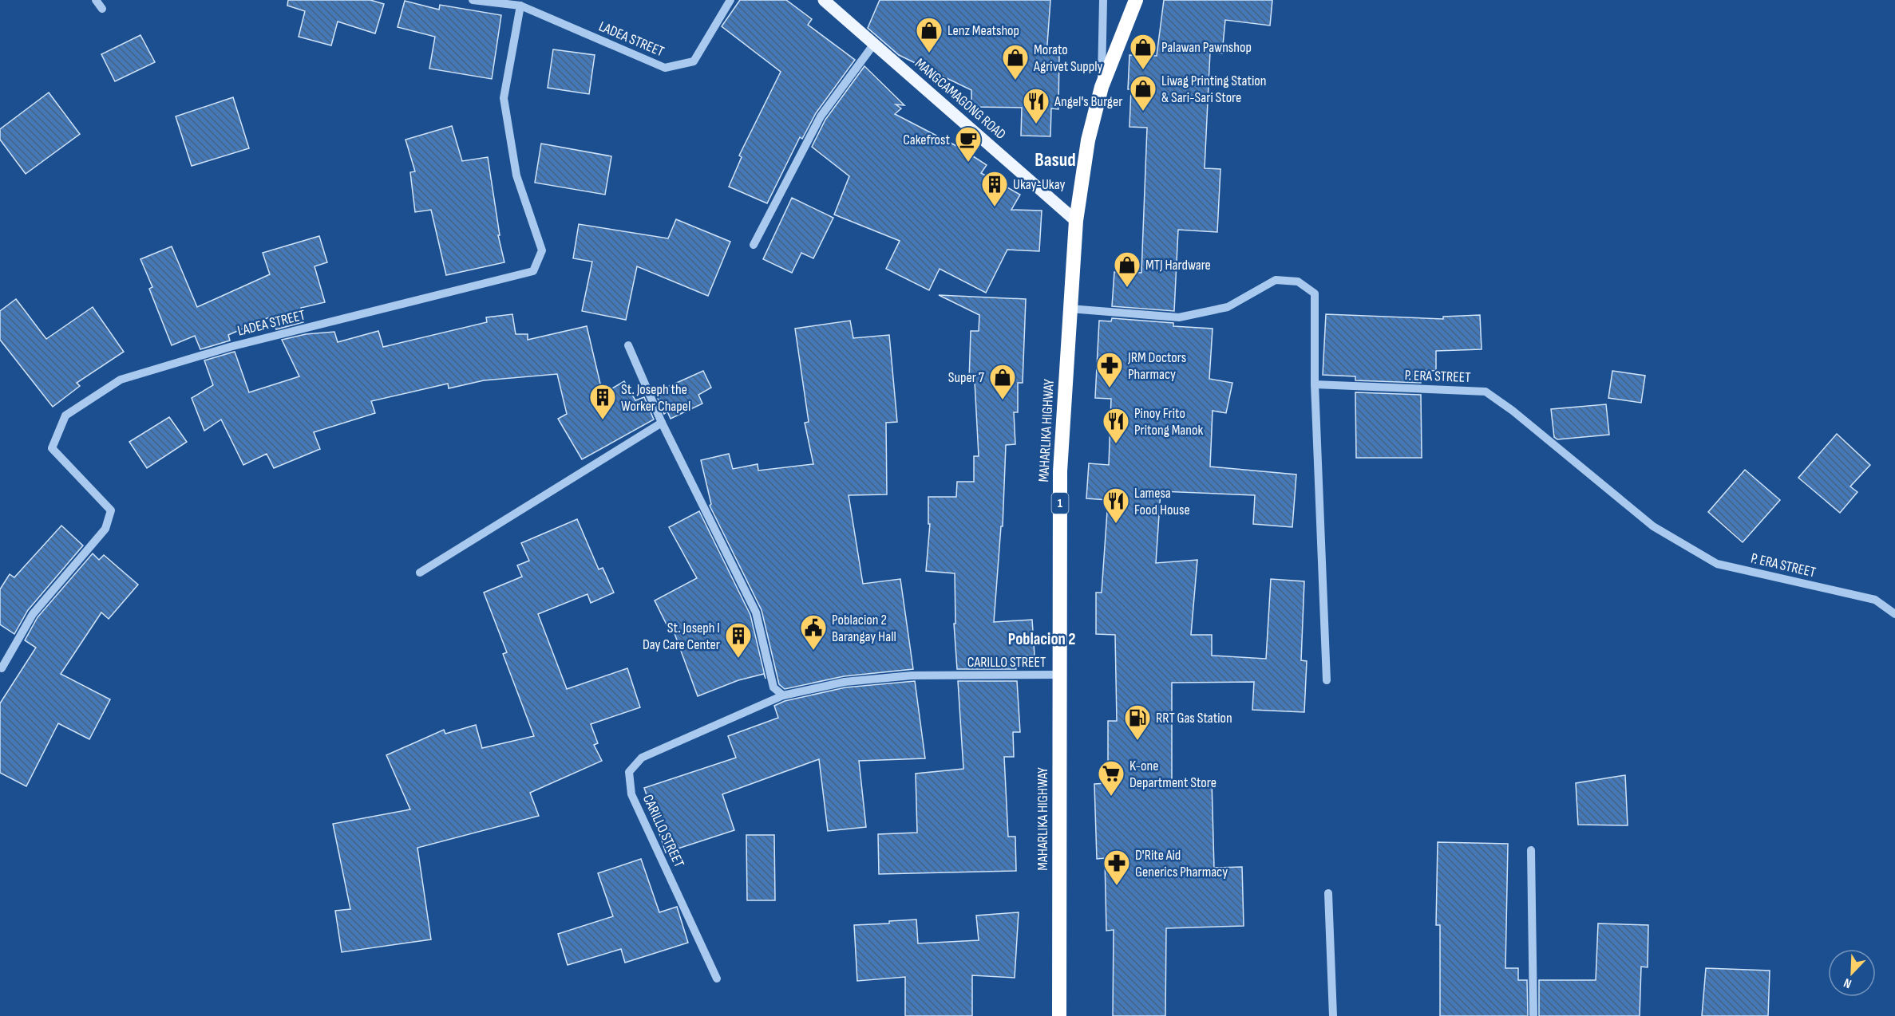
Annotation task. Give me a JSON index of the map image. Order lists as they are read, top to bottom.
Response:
{
  "streets": {
    "highway": ["MAHARLIKA HIGHWAY", "1"],
    "main road": ["MANGCAMAGONG ROAD"],
    "street": ["LADEA STREET", "P. ERA STREET", "CARILLO STREET"]
  },
  "crossings": [
    ["MANGCAMAGONG ROAD", "MAHARLIKA HIGHWAY"],
    ["MAHARLIKA HIGHWAY", "CARILLO STREET"]
  ],
  "districts": ["Basud", "Poblacion 2"],
  "places": {
    "shop": [
      "Lenz Meatshop",
      "Palawan Pawnshop",
      "Morato Agrivet Supply",
      "Liwag Printing Station & Sari-Sari Store",
      "MTJ Hardware",
      "Super 7"
    ],
    "restaurant": ["Angel's Burger", "Pinoy Frito Pritong Manok", "Lamesa Food House"],
    "cafe": ["Cakefrost"],
    "building": ["Ukay-Ukay", "St. Joseph the Worker Chapel", "St. Joseph I Day Care Center"],
    "pharmacy": ["JRM Doctors Pharmacy", "D'Rite Aid Generics Pharmacy"],
    "public building": ["Poblacion 2 Barangay Hall"],
    "fuel station": ["RRT Gas Station"],
    "supermarket": ["K-one Department Store"]
  },
  "north": "bottom left"
}
